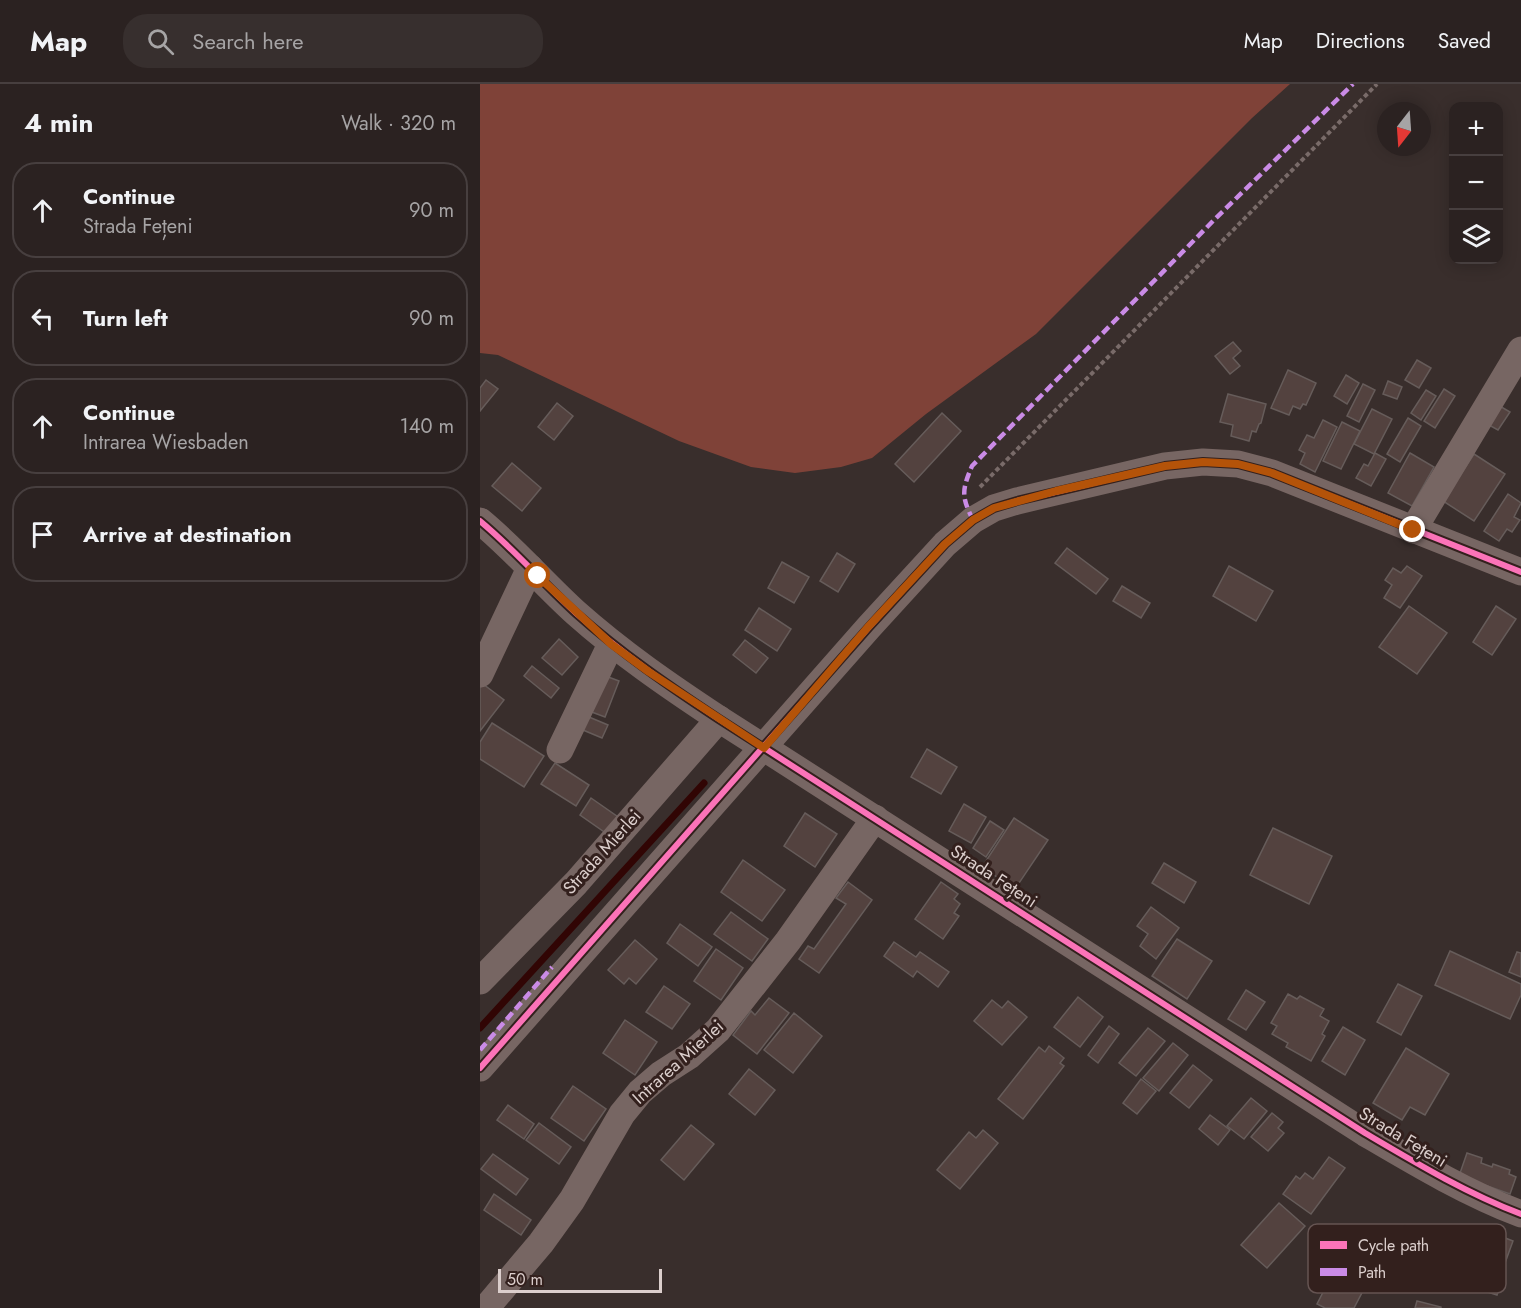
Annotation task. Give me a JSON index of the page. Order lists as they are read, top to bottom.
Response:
{
  "streets": {
    "street": ["Strada Mierlei", "Strada Fețeni", "Intrarea Mierlei"]
  },
  "crossings": [
    ["Strada Mierlei", "Strada Fețeni"],
    ["Strada Fețeni", "Intrarea Mierlei"]
  ],
  "legend": ["Cycle path", "Path"],
  "scale_bar": "50 m",
  "north": "bottom",
  "page": {
    "header": "Map",
    "search": "Search here",
    "nav": ["Map", "Directions", "Saved"],
    "heading": ["4 min", "Walk · 320 m"],
    "map_buttons": ["+", "−"],
    "list": [
      ["Continue", "Strada Fețeni", "90 m"],
      ["Turn left", "90 m"],
      ["Continue", "Intrarea Wiesbaden", "140 m"],
      "Arrive at destination"
    ],
    "scale": "50 m"
  }
}
